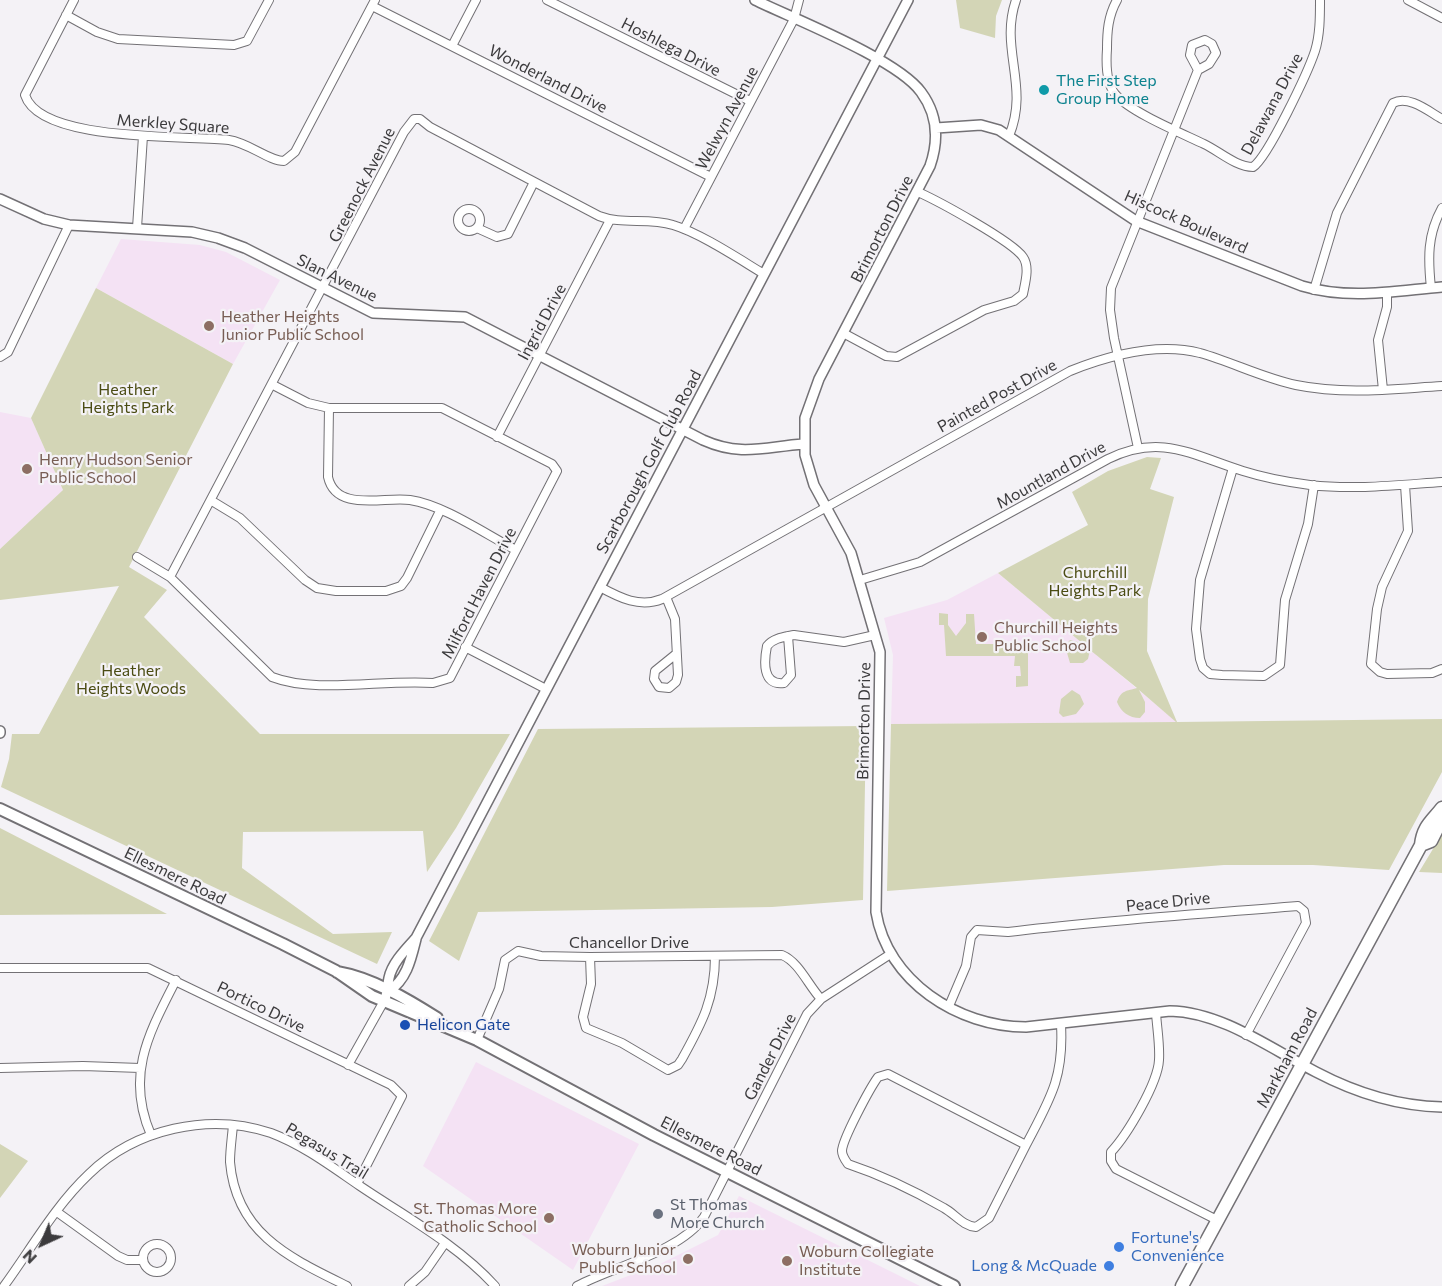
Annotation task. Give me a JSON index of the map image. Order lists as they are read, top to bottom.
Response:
{
  "streets": {
    "main road": ["Ellesmere Road", "Markham Road"],
    "street": [
      "Hoshlega Drive",
      "Wonderland Drive",
      "Delawana Drive",
      "Welwyn Avenue",
      "Merkley Square",
      "Greenock Avenue",
      "Hiscock Boulevard",
      "Brimorton Drive",
      "Slan Avenue",
      "Ingrid Drive",
      "Painted Post Drive",
      "Scarborough Golf Club Road",
      "Mountland Drive",
      "Milford Haven Drive",
      "Peace Drive",
      "Chancellor Drive",
      "Portico Drive",
      "Gander Drive",
      "Pegasus Trail"
    ]
  },
  "crossings": [
    ["Hoshlega Drive", "Welwyn Avenue"],
    ["Wonderland Drive", "Welwyn Avenue"],
    ["Wonderland Drive", "Merkley Square"],
    ["Welwyn Avenue", "Greenock Avenue"],
    ["Welwyn Avenue", "Brimorton Drive"],
    ["Greenock Avenue", "Slan Avenue"],
    ["Greenock Avenue", "Ingrid Drive"],
    ["Greenock Avenue", "Scarborough Golf Club Road"],
    ["Greenock Avenue", "Milford Haven Drive"],
    ["Hiscock Boulevard", "Brimorton Drive"],
    ["Brimorton Drive", "Slan Avenue"],
    ["Brimorton Drive", "Painted Post Drive"],
    ["Brimorton Drive", "Scarborough Golf Club Road"],
    ["Brimorton Drive", "Mountland Drive"],
    ["Brimorton Drive", "Peace Drive"],
    ["Brimorton Drive", "Gander Drive"],
    ["Brimorton Drive", "Markham Road"],
    ["Slan Avenue", "Ingrid Drive"],
    ["Slan Avenue", "Scarborough Golf Club Road"],
    ["Ingrid Drive", "Milford Haven Drive"],
    ["Painted Post Drive", "Scarborough Golf Club Road"],
    ["Scarborough Golf Club Road", "Ellesmere Road"],
    ["Ellesmere Road", "Chancellor Drive"],
    ["Ellesmere Road", "Gander Drive"],
    ["Chancellor Drive", "Gander Drive"],
    ["Portico Drive", "Pegasus Trail"]
  ],
  "parks": ["Heather Heights Park", "Churchill Heights Park", "Heather Heights Woods"],
  "places": [
    "The First Step Group Home",
    "Heather Heights Junior Public School",
    "Henry Hudson Senior Public School",
    "Churchill Heights Public School",
    "Helicon Gate",
    "St Thomas More Church",
    "St. Thomas More Catholic School",
    "Fortune's Convenience",
    "Woburn Junior Public School",
    "Woburn Collegiate Institute",
    "Long & McQuade"
  ],
  "north": "bottom left"
}
